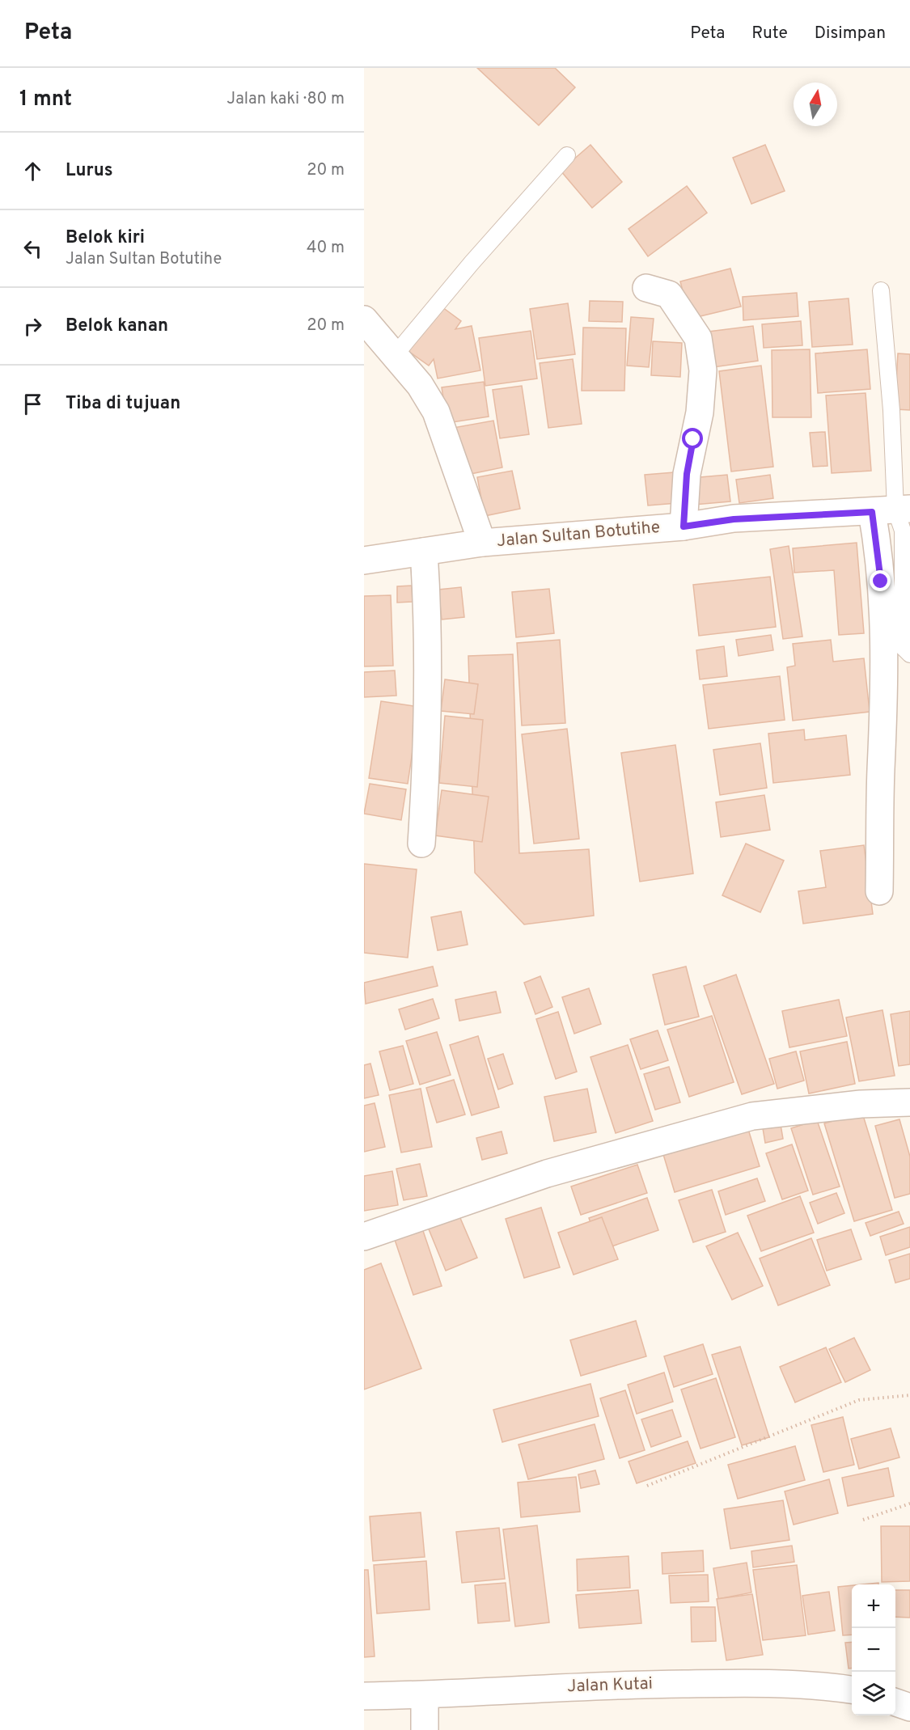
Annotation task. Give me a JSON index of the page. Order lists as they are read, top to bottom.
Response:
{
  "streets": {
    "street": ["Jalan Sultan Botutihe", "Jalan Kutai"]
  },
  "north": "top",
  "page": {
    "header": "Peta",
    "nav": ["Peta", "Rute", "Disimpan"],
    "heading": ["1 mnt", "Jalan kaki · 80 m"],
    "list": [
      ["Lurus", "20 m"],
      ["Belok kiri", "Jalan Sultan Botutihe", "40 m"],
      ["Belok kanan", "20 m"],
      "Tiba di tujuan"
    ],
    "map_buttons": ["+", "−"]
  }
}
